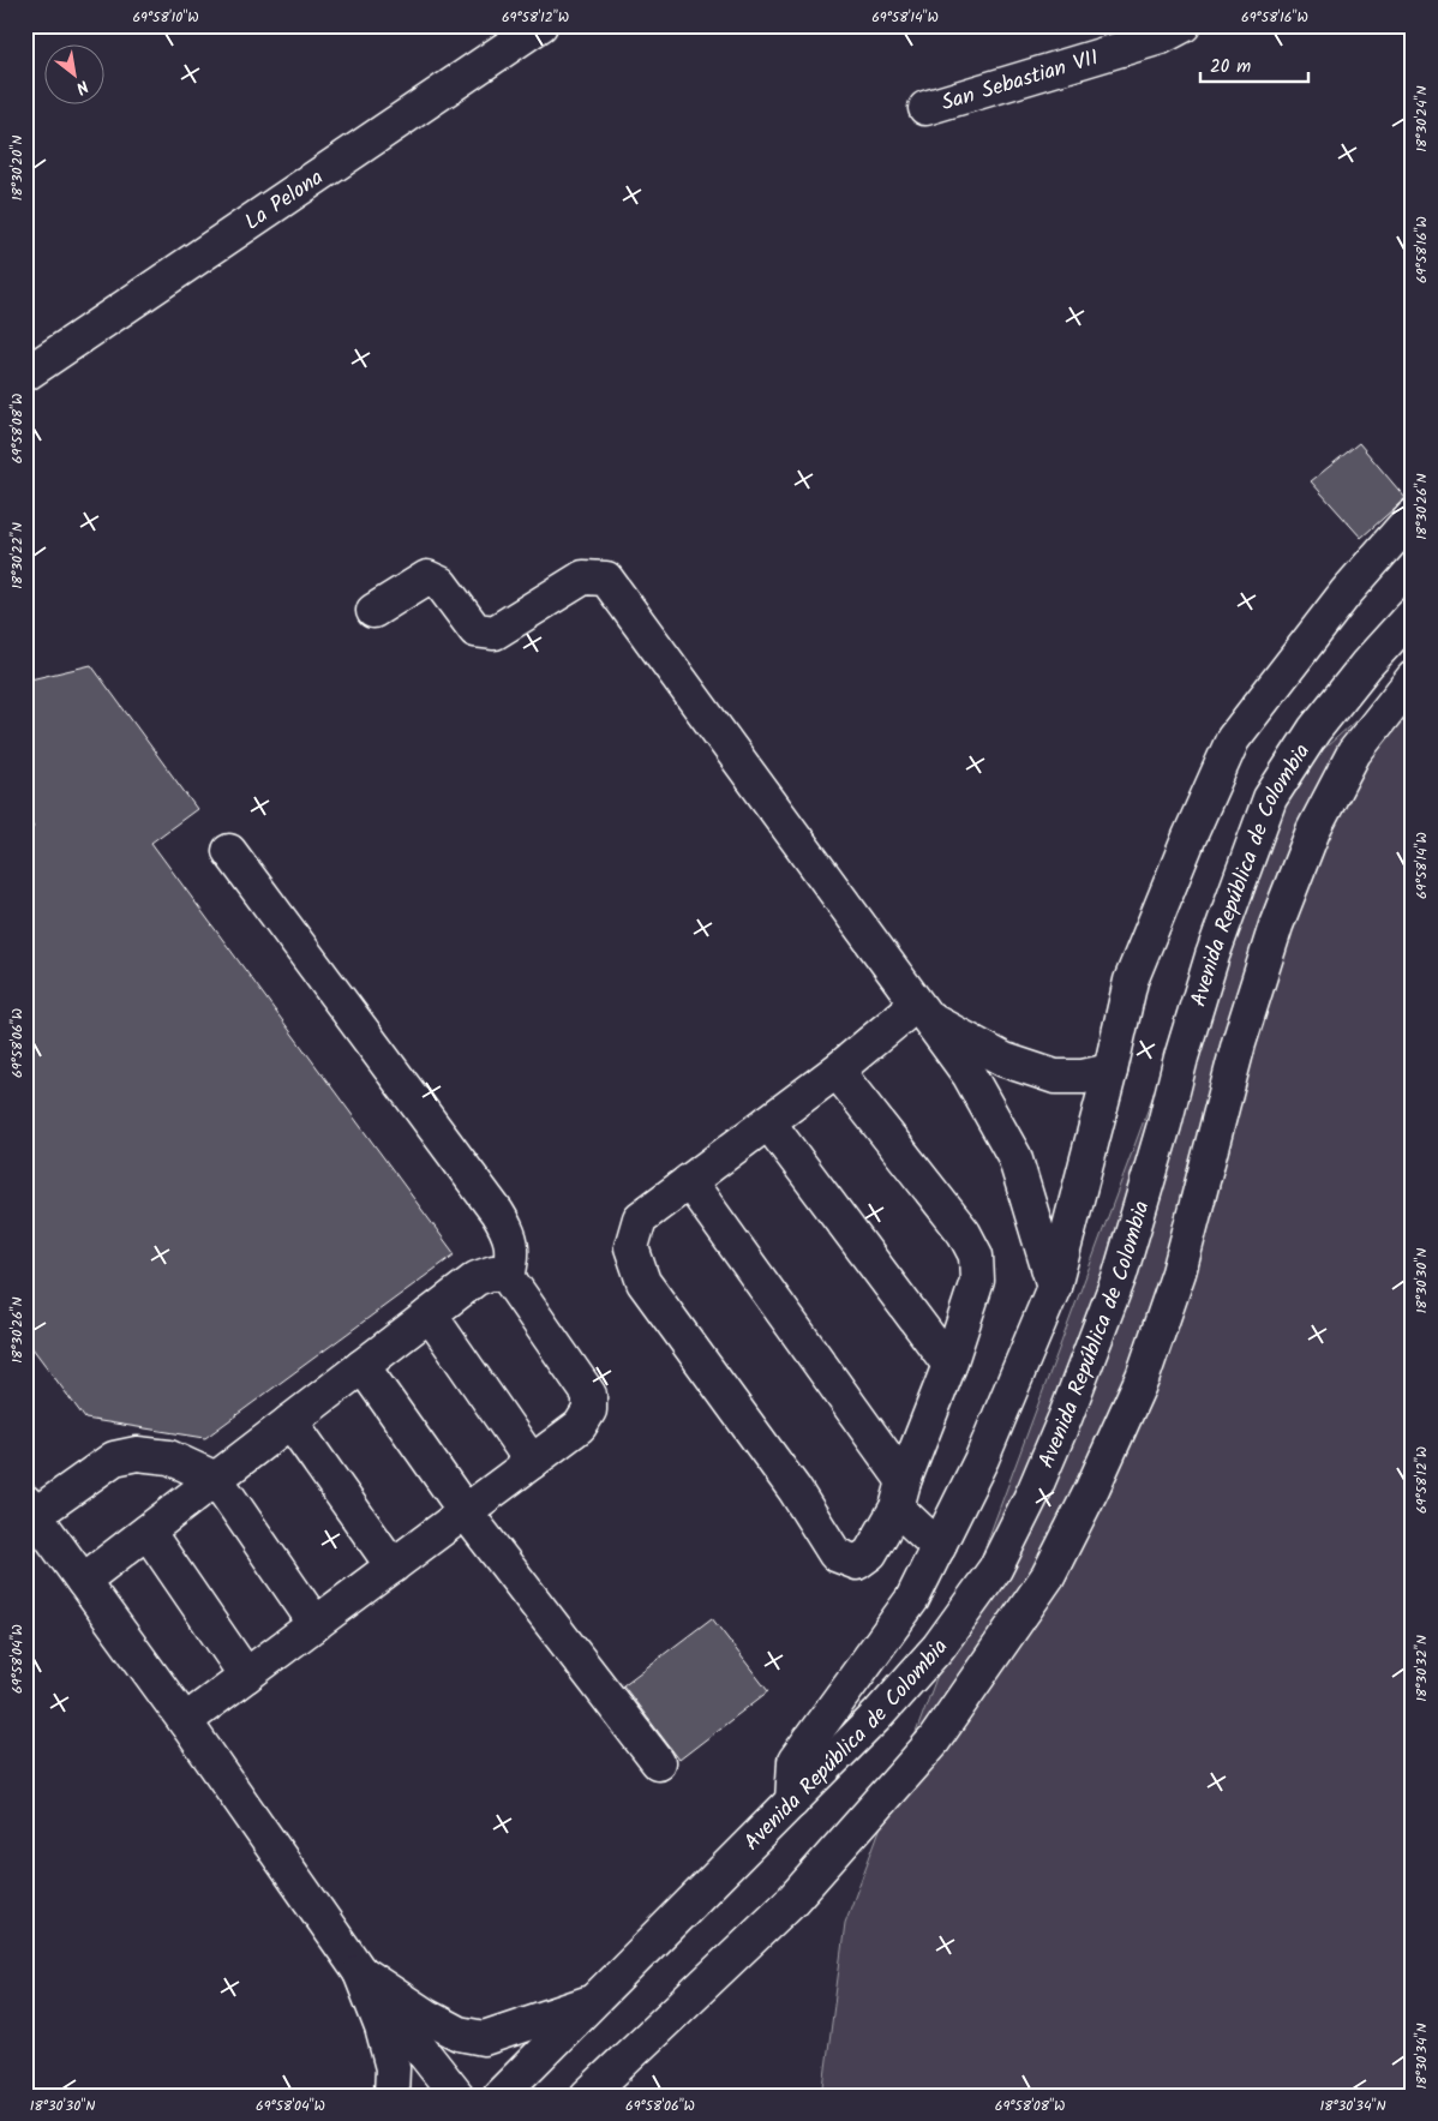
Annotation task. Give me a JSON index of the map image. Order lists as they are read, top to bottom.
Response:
{
  "streets": {
    "main road": ["San Sebastian VII", "La Pelona", "Avenida República de Colombia"]
  },
  "scale_bar": "20 m",
  "north": "bottom right",
  "coordinates": [
    "69°58'10\"W",
    "69°58'12\"W",
    "69°58'14\"W",
    "69°58'16\"W",
    "18°30'24\"N",
    "18°30'20\"N",
    "69°58'08\"W",
    "18°30'26\"N",
    "18°30'22\"N",
    "69°58'06\"W",
    "18°30'30\"N",
    "69°58'04\"W",
    "18°30'32\"N",
    "18°30'34\"N"
  ]
}
